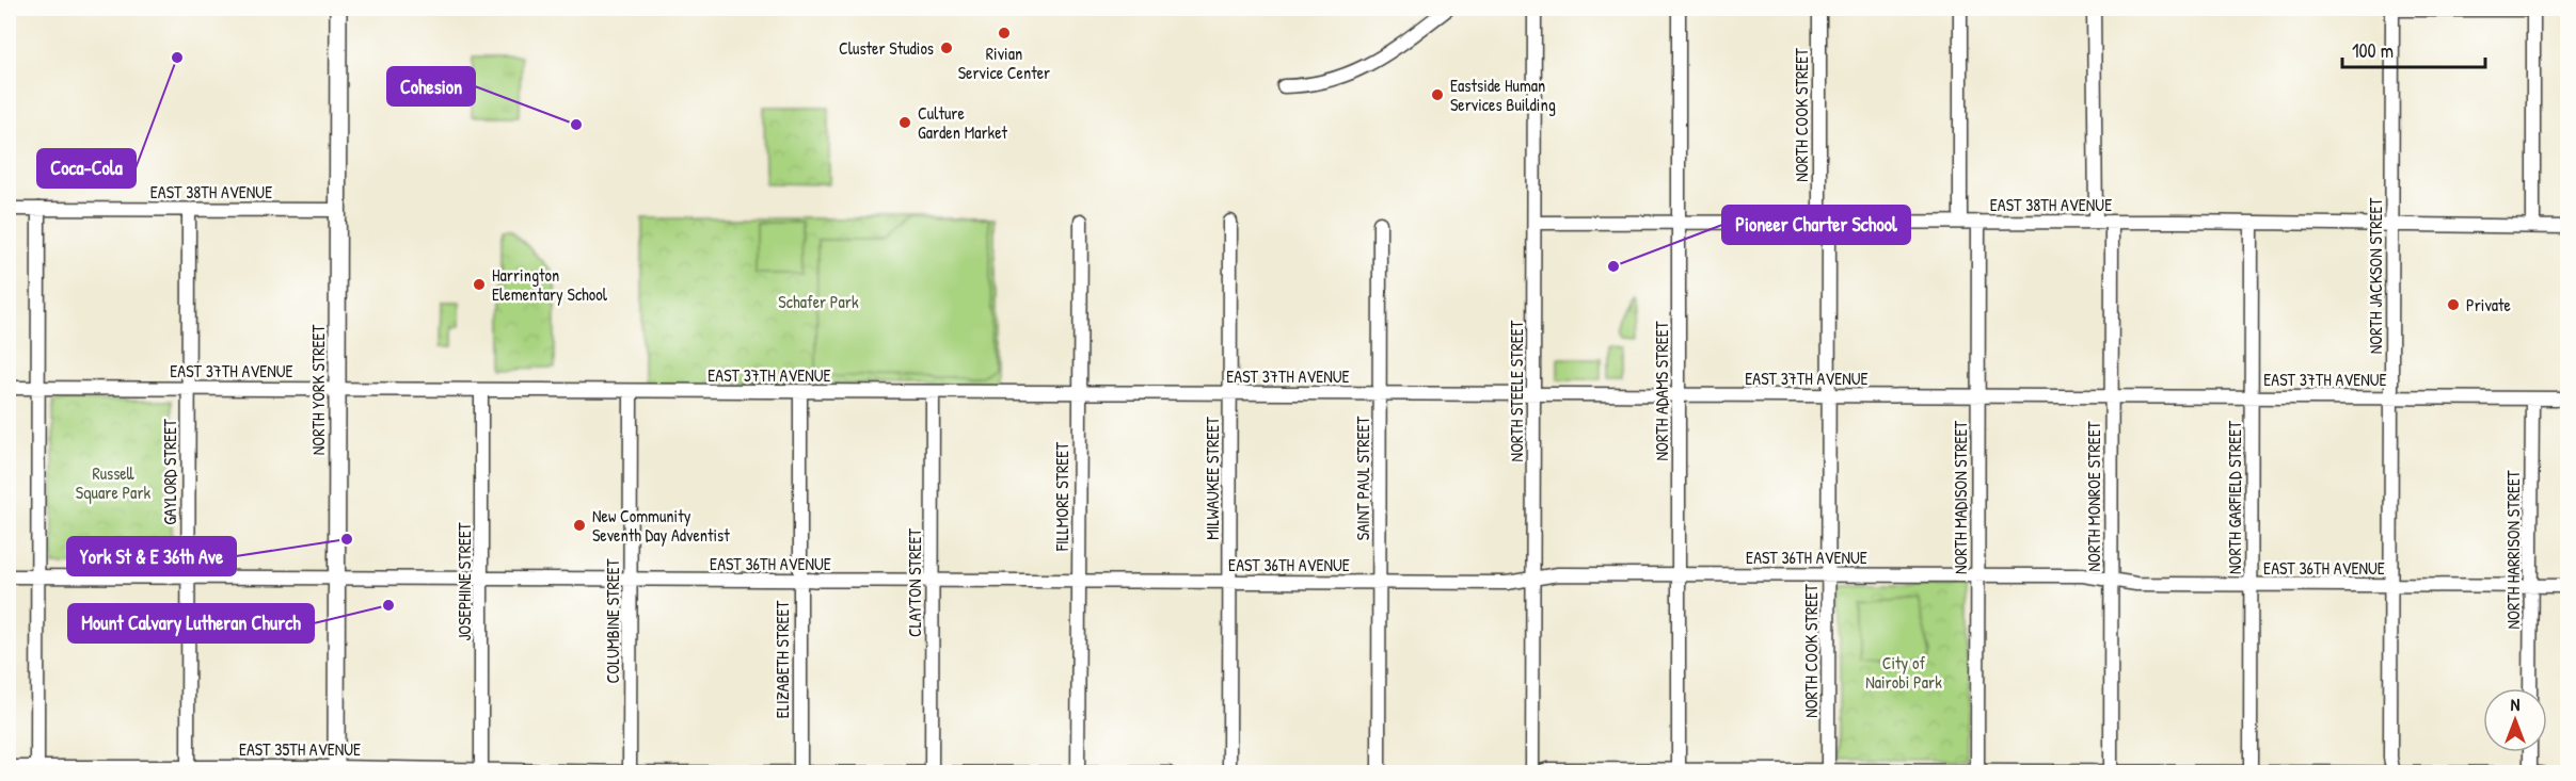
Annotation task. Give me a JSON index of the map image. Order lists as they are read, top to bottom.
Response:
{
  "streets": {
    "main road": ["NORTH YORK STREET"],
    "street": [
      "NORTH COOK STREET",
      "EAST 38TH AVENUE",
      "NORTH JACKSON STREET",
      "EAST 37TH AVENUE",
      "NORTH STEELE STREET",
      "NORTH ADAMS STREET",
      "GAYLORD STREET",
      "MILWAUKEE STREET",
      "SAINT PAUL STREET",
      "FILLMORE STREET",
      "NORTH MONROE STREET",
      "NORTH MADISON STREET",
      "NORTH GARFIELD STREET",
      "NORTH HARRISON STREET",
      "EAST 36TH AVENUE",
      "JOSEPHINE STREET",
      "CLAYTON STREET",
      "COLUMBINE STREET",
      "ELIZABETH STREET",
      "EAST 35TH AVENUE"
    ]
  },
  "crossings": [
    ["NORTH COOK STREET", "EAST 38TH AVENUE"],
    ["NORTH COOK STREET", "EAST 37TH AVENUE"],
    ["NORTH COOK STREET", "EAST 36TH AVENUE"],
    ["EAST 38TH AVENUE", "NORTH JACKSON STREET"],
    ["EAST 38TH AVENUE", "NORTH YORK STREET"],
    ["EAST 38TH AVENUE", "NORTH STEELE STREET"],
    ["EAST 38TH AVENUE", "NORTH ADAMS STREET"],
    ["EAST 38TH AVENUE", "GAYLORD STREET"],
    ["EAST 38TH AVENUE", "NORTH MONROE STREET"],
    ["EAST 38TH AVENUE", "NORTH MADISON STREET"],
    ["EAST 38TH AVENUE", "NORTH GARFIELD STREET"],
    ["NORTH JACKSON STREET", "EAST 37TH AVENUE"],
    ["NORTH JACKSON STREET", "EAST 36TH AVENUE"],
    ["EAST 37TH AVENUE", "NORTH YORK STREET"],
    ["EAST 37TH AVENUE", "NORTH STEELE STREET"],
    ["EAST 37TH AVENUE", "NORTH ADAMS STREET"],
    ["EAST 37TH AVENUE", "GAYLORD STREET"],
    ["EAST 37TH AVENUE", "MILWAUKEE STREET"],
    ["EAST 37TH AVENUE", "SAINT PAUL STREET"],
    ["EAST 37TH AVENUE", "FILLMORE STREET"],
    ["EAST 37TH AVENUE", "NORTH MONROE STREET"],
    ["EAST 37TH AVENUE", "NORTH MADISON STREET"],
    ["EAST 37TH AVENUE", "NORTH GARFIELD STREET"],
    ["EAST 37TH AVENUE", "NORTH HARRISON STREET"],
    ["EAST 37TH AVENUE", "JOSEPHINE STREET"],
    ["EAST 37TH AVENUE", "CLAYTON STREET"],
    ["EAST 37TH AVENUE", "COLUMBINE STREET"],
    ["EAST 37TH AVENUE", "ELIZABETH STREET"],
    ["NORTH YORK STREET", "EAST 36TH AVENUE"],
    ["NORTH YORK STREET", "EAST 35TH AVENUE"],
    ["NORTH STEELE STREET", "EAST 36TH AVENUE"],
    ["NORTH ADAMS STREET", "EAST 36TH AVENUE"],
    ["GAYLORD STREET", "EAST 36TH AVENUE"],
    ["GAYLORD STREET", "EAST 35TH AVENUE"],
    ["MILWAUKEE STREET", "EAST 36TH AVENUE"],
    ["SAINT PAUL STREET", "EAST 36TH AVENUE"],
    ["FILLMORE STREET", "EAST 36TH AVENUE"],
    ["FILLMORE STREET", "EAST 35TH AVENUE"],
    ["NORTH MONROE STREET", "EAST 36TH AVENUE"],
    ["NORTH MADISON STREET", "EAST 36TH AVENUE"],
    ["NORTH GARFIELD STREET", "EAST 36TH AVENUE"],
    ["NORTH HARRISON STREET", "EAST 36TH AVENUE"],
    ["EAST 36TH AVENUE", "JOSEPHINE STREET"],
    ["EAST 36TH AVENUE", "CLAYTON STREET"],
    ["EAST 36TH AVENUE", "COLUMBINE STREET"],
    ["EAST 36TH AVENUE", "ELIZABETH STREET"],
    ["JOSEPHINE STREET", "EAST 35TH AVENUE"],
    ["CLAYTON STREET", "EAST 35TH AVENUE"],
    ["COLUMBINE STREET", "EAST 35TH AVENUE"],
    ["ELIZABETH STREET", "EAST 35TH AVENUE"]
  ],
  "parks": ["Schafer Park", "Russell Square Park", "City of Nairobi Park"],
  "places": [
    "Rivian Service Center",
    "Cluster Studios",
    "Coca-Cola",
    "Eastside Human Services Building",
    "Culture Garden Market",
    "Cohesion",
    "Pioneer Charter School",
    "Harrington Elementary School",
    "Private",
    "New Community Seventh Day Adventist",
    "York St & E 36th Ave",
    "Mount Calvary Lutheran Church"
  ],
  "scale_bar": "100 m",
  "north": "top"
}
